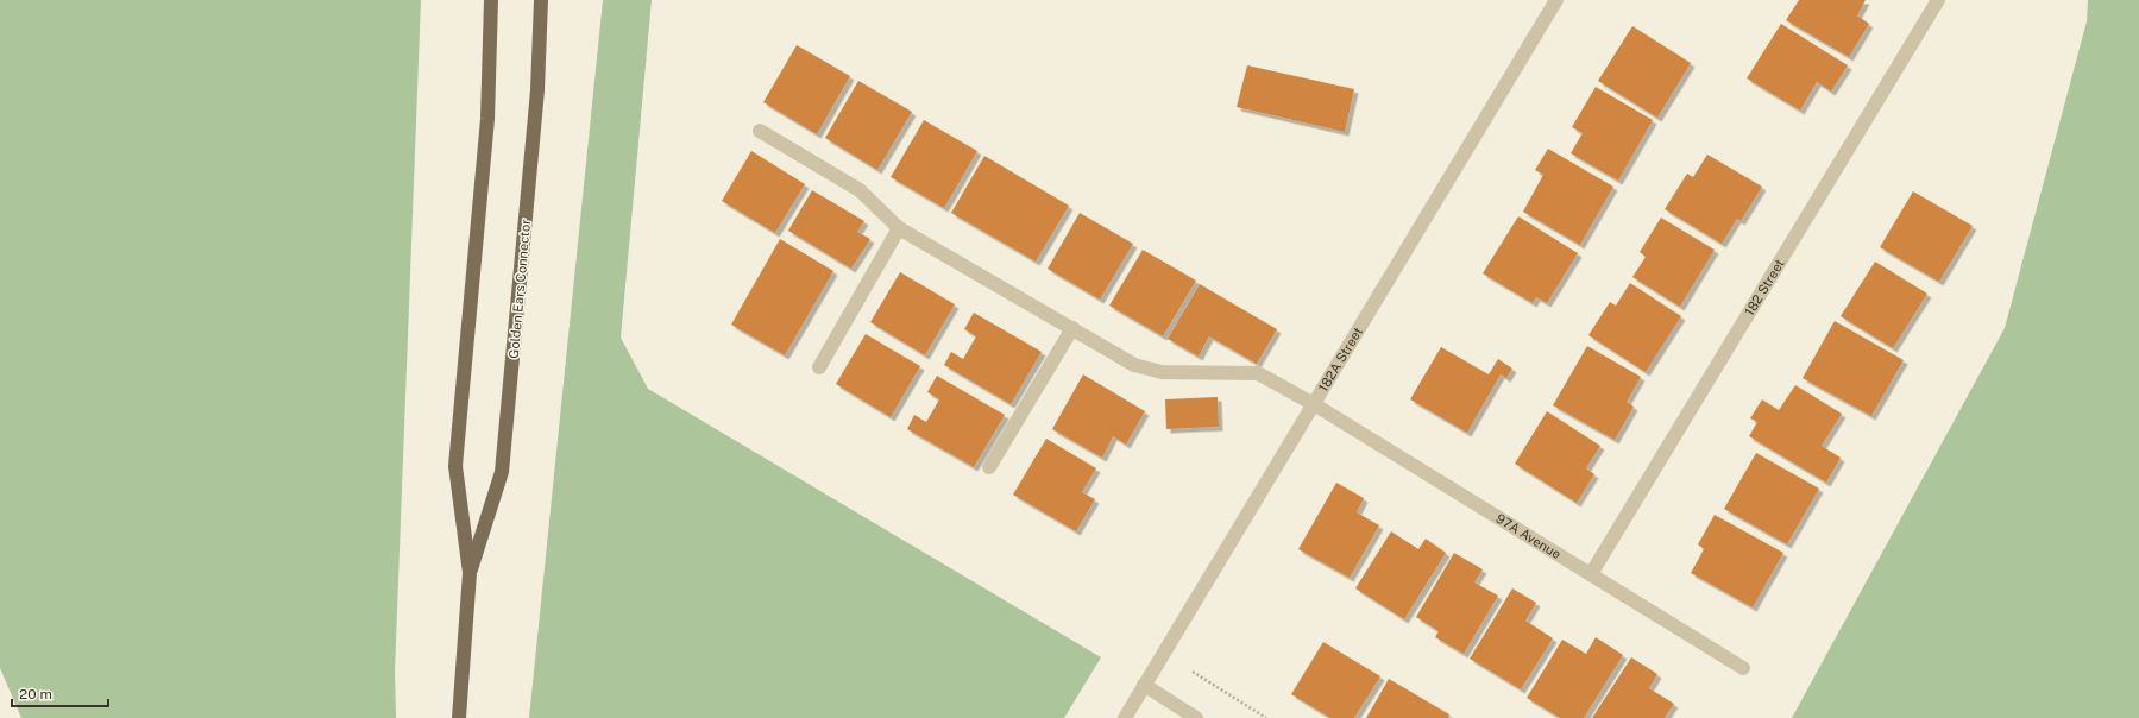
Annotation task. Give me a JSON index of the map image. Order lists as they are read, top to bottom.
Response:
{
  "streets": {
    "main road": ["Golden Ears Connector"],
    "street": ["182 Street", "182A Street", "97A Avenue"]
  },
  "crossings": [
    ["182 Street", "97A Avenue"],
    ["182A Street", "97A Avenue"]
  ],
  "scale_bar": "20 m"
}
